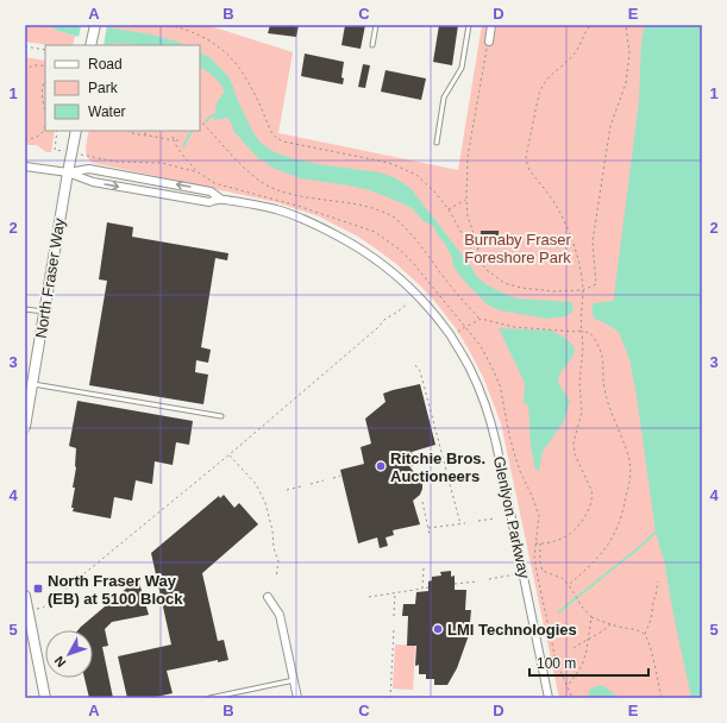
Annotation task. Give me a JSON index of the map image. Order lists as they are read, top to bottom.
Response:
{
  "streets": {
    "street": ["North Fraser Way", "Glenlyon Parkway"]
  },
  "crossings": [
    ["North Fraser Way", "Glenlyon Parkway"]
  ],
  "parks": ["Burnaby Fraser Foreshore Park"],
  "places": {
    "other": ["Ritchie Bros. Auctioneers", "LMI Technologies"],
    "transit": ["North Fraser Way (EB) at 5100 Block"]
  },
  "legend": ["Road", "Park", "Water"],
  "scale_bar": "100 m",
  "north": "bottom left",
  "grid": {
    "columns": [
      "A",
      "B",
      "C",
      "D",
      "E"
    ],
    "rows": [
      "1",
      "2",
      "3",
      "4",
      "5"
    ]
  }
}
